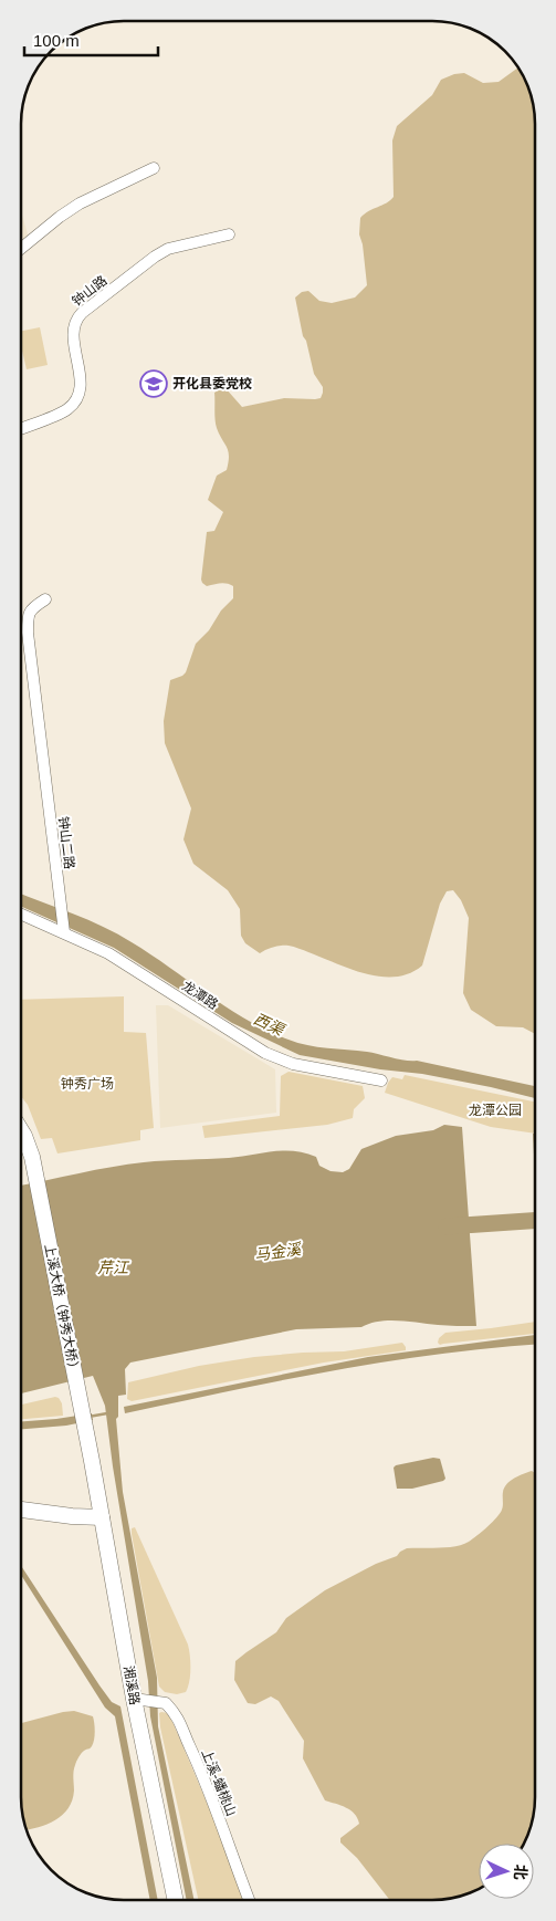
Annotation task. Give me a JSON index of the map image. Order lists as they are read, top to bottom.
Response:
{
  "streets": {
    "main road": ["上溪大桥（钟秀大桥）", "湘溪路"],
    "street": [
      "钟山路",
      "钟山二路",
      "龙潭路",
      "上溪-蟠桃山"
    ]
  },
  "crossings": [
    ["钟山二路", "龙潭路"],
    ["上溪大桥（钟秀大桥）", "湘溪路"],
    ["湘溪路", "上溪-蟠桃山"]
  ],
  "water": ["西渠", "马金溪", "芹江"],
  "parks": ["钟秀广场", "龙潭公园"],
  "places": {
    "school or university": ["开化县委党校"]
  },
  "scale_bar": "100 m",
  "north": "right"
}
